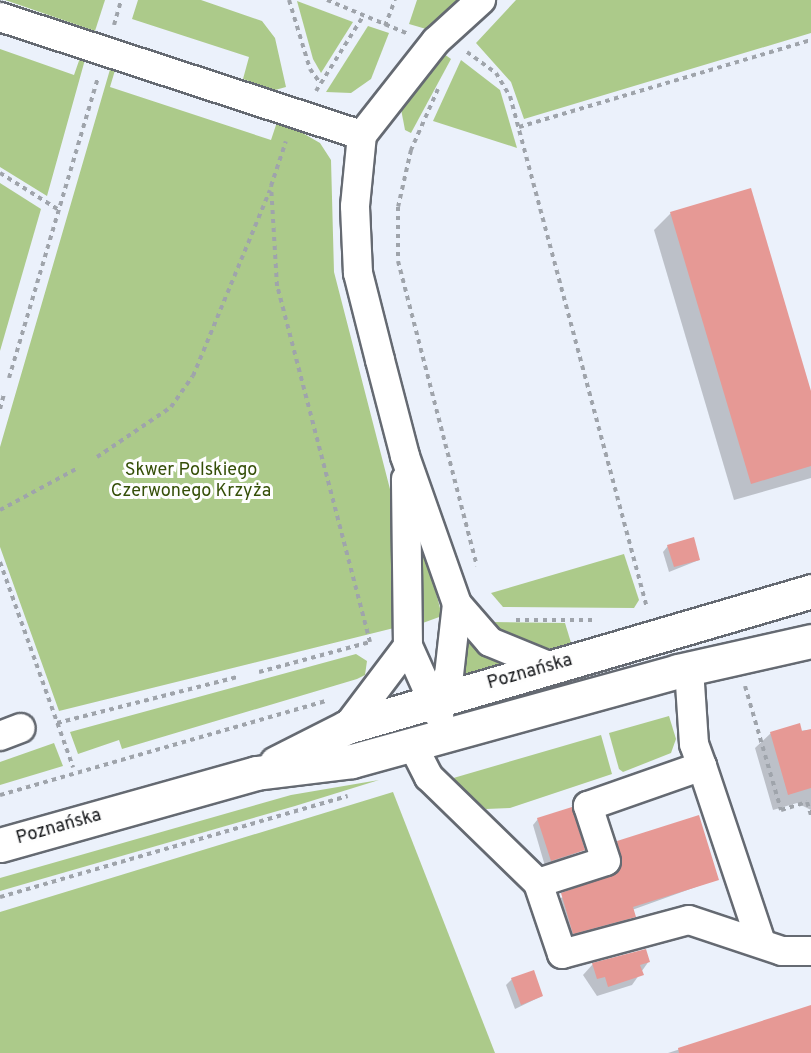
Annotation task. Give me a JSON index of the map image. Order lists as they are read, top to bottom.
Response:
{
  "streets": {
    "main road": ["Poznańska"]
  },
  "parks": ["Skwer Polskiego Czerwonego Krzyża"]
}
